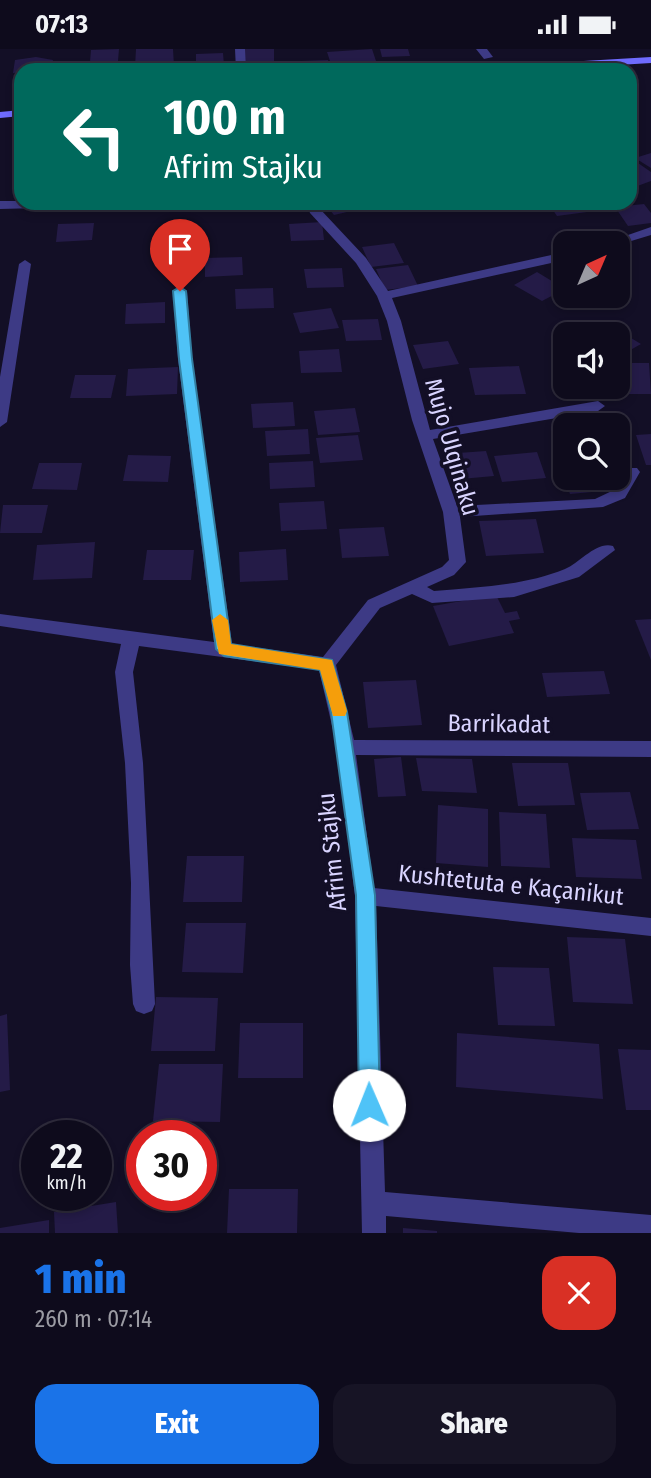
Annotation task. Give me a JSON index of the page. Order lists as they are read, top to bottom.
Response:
{
  "streets": {
    "street": [
      "Mujo Ulqinaku",
      "Barrikadat",
      "Afrim Stajku",
      "Kushtetuta e Kaçanikut"
    ]
  },
  "crossings": [
    ["Mujo Ulqinaku", "Afrim Stajku"],
    ["Barrikadat", "Afrim Stajku"],
    ["Afrim Stajku", "Kushtetuta e Kaçanikut"]
  ],
  "north": "top right",
  "page": {
    "status": "07:13",
    "turn": ["100 m", "Afrim Stajku"],
    "speed": "22 km/h",
    "limit": "30",
    "heading": ["1 min", "260 m · 07:14"],
    "buttons": ["Exit", "Share"]
  }
}
